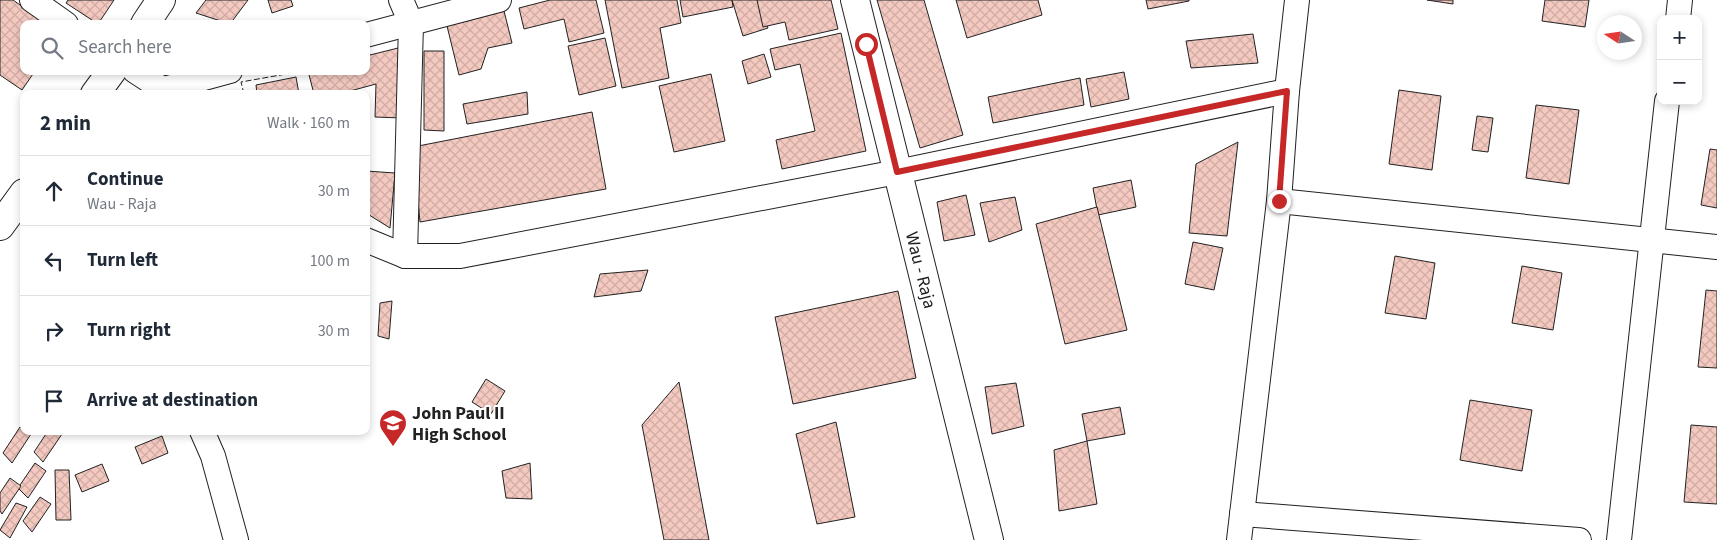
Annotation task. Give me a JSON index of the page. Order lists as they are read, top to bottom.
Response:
{
  "streets": {
    "main road": ["Wau - Raja"]
  },
  "places": {
    "school or university": ["John Paul II High School"]
  },
  "north": "left",
  "page": {
    "map_buttons": ["+", "−"],
    "search": "Search here",
    "heading": ["2 min", "Walk · 160 m"],
    "list": [
      ["Continue", "Wau - Raja", "30 m"],
      ["Turn left", "100 m"],
      ["Turn right", "30 m"],
      "Arrive at destination"
    ]
  }
}
